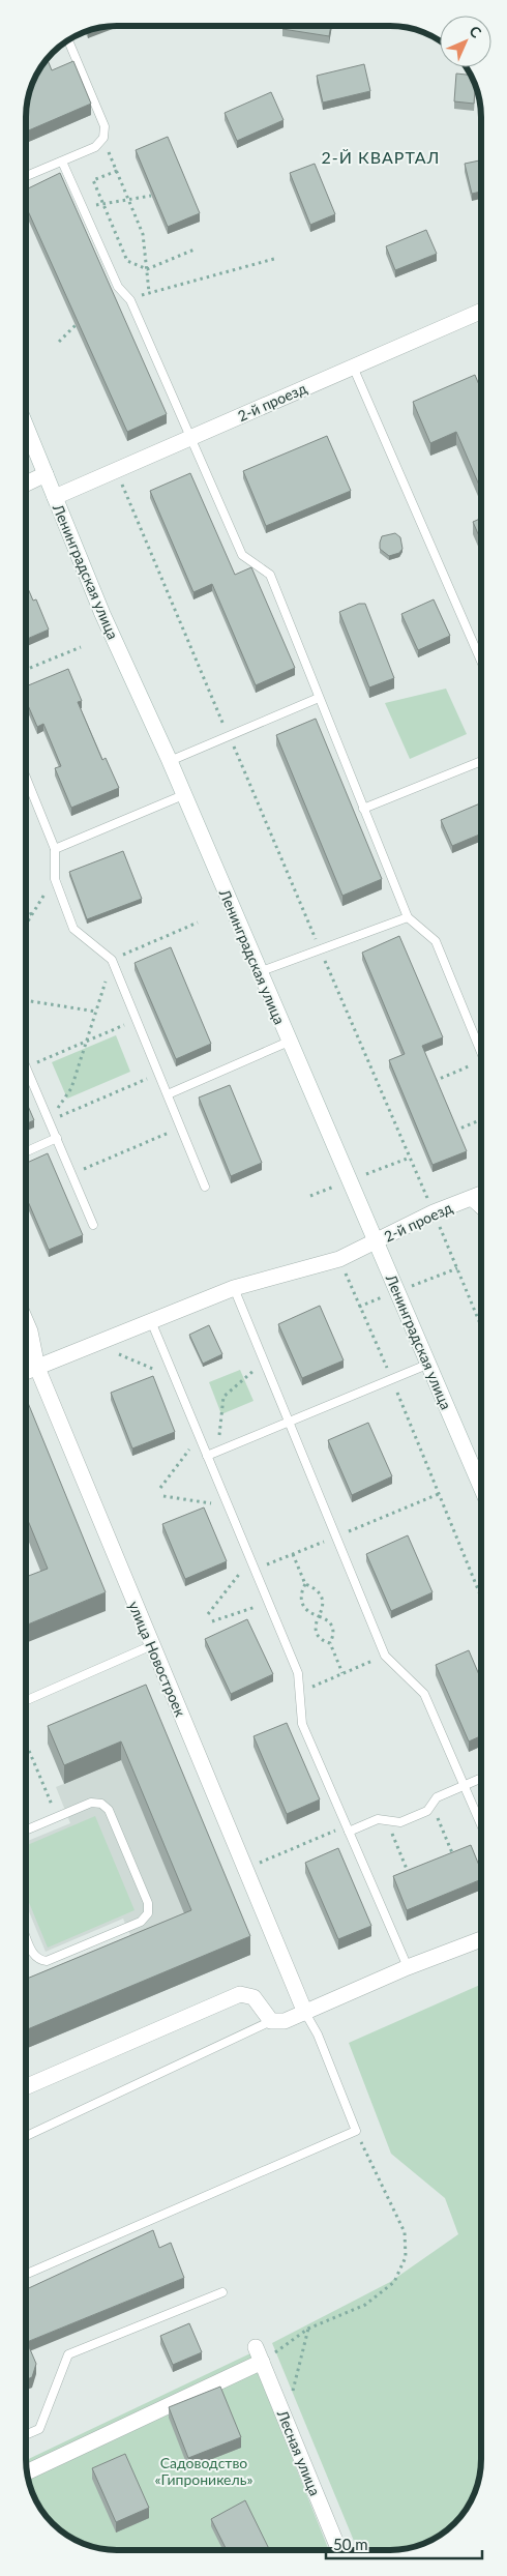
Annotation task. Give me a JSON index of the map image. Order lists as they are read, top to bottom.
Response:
{
  "streets": {
    "street": [
      "2-й проезд",
      "Ленинградская улица",
      "улица Новостроек",
      "Лесная улица"
    ]
  },
  "crossings": [
    ["2-й проезд", "Ленинградская улица"],
    ["2-й проезд", "улица Новостроек"]
  ],
  "districts": ["2-Й КВАРТАЛ"],
  "parks": ["Садоводство «Гипроникель»"],
  "scale_bar": "50 m",
  "north": "top right"
}
